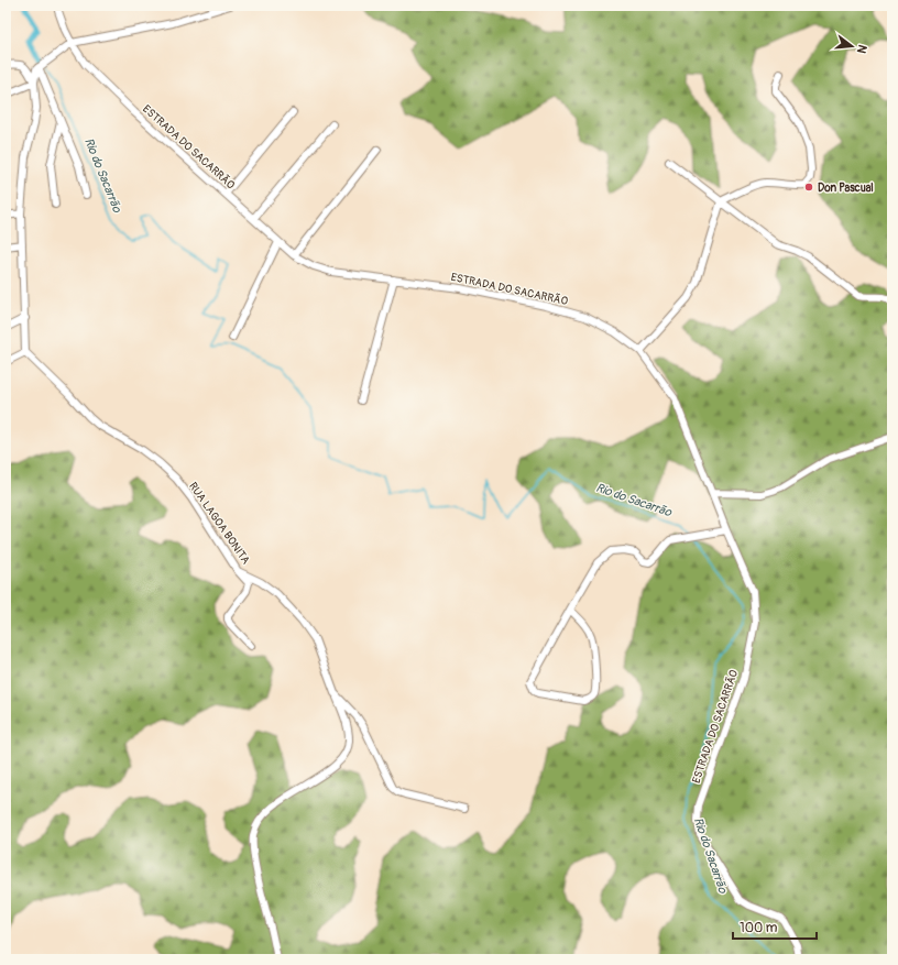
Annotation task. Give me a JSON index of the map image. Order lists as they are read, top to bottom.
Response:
{
  "streets": {
    "street": ["ESTRADA DO SACARRÃO", "RUA LAGOA BONITA"]
  },
  "water": ["Rio do Sacarrão"],
  "places": ["Don Pascual"],
  "scale_bar": "100 m",
  "north": "right"
}
